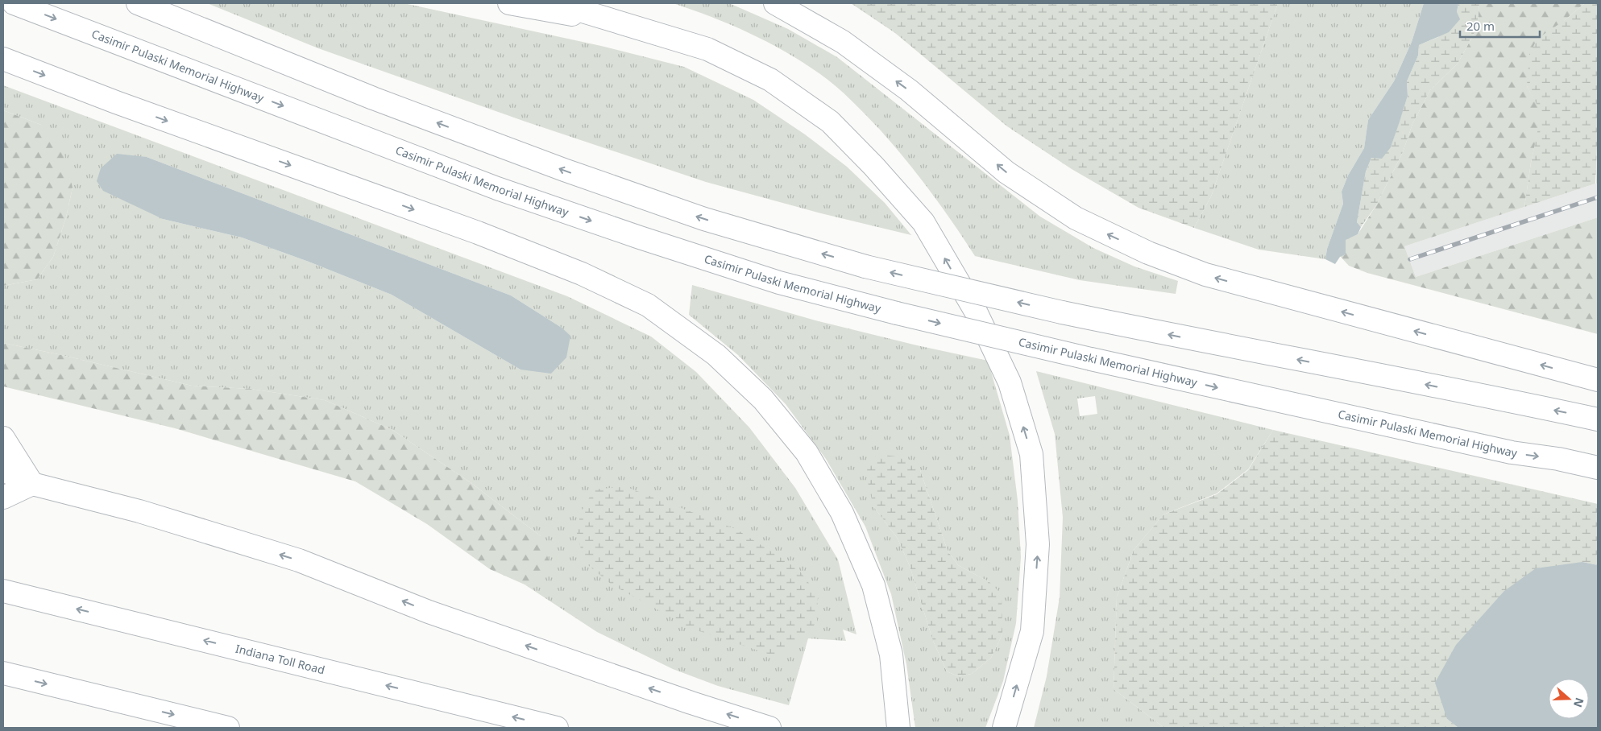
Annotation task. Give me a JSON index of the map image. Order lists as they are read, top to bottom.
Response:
{
  "streets": {
    "highway": ["Casimir Pulaski Memorial Highway", "Indiana Toll Road"]
  },
  "scale_bar": "20 m",
  "north": "right"
}
